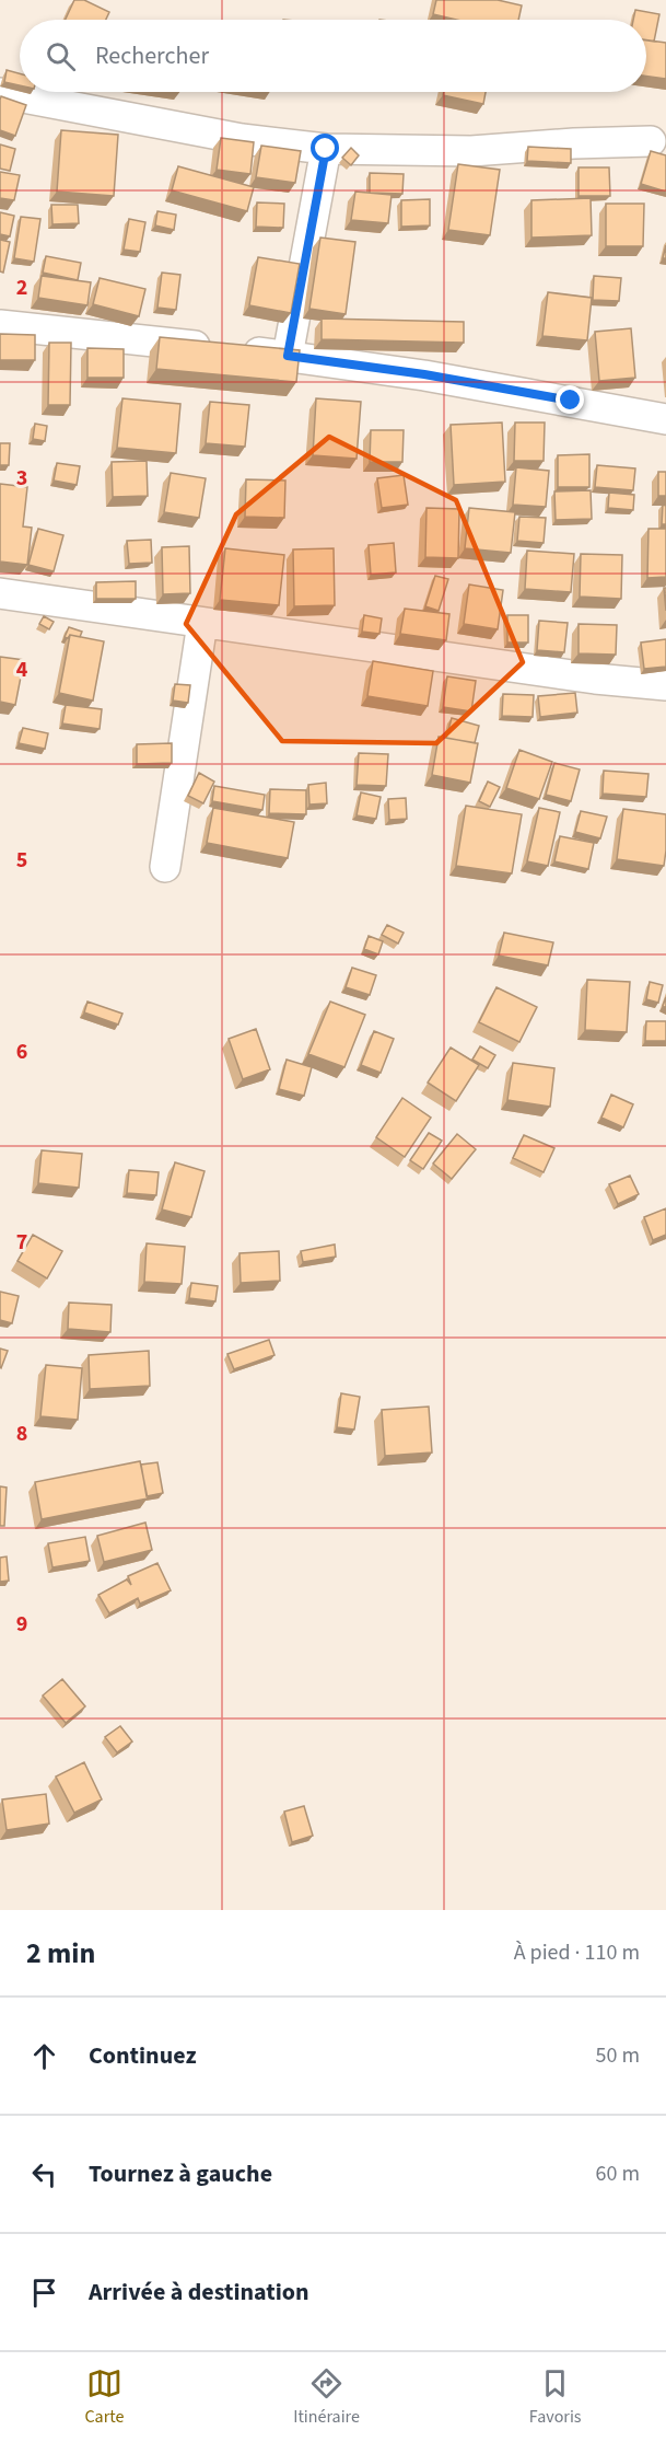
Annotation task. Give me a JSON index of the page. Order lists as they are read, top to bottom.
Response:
{
  "page": {
    "search": "Rechercher",
    "heading": ["2 min", "À pied · 110 m"],
    "list": [
      ["Continuez", "50 m"],
      ["Tournez à gauche", "60 m"],
      "Arrivée à destination"
    ],
    "nav": ["Carte", "Itinéraire", "Favoris"]
  },
  "grid": {
    "rows": [
      "2",
      "3",
      "4",
      "5",
      "6",
      "7",
      "8",
      "9"
    ]
  }
}
